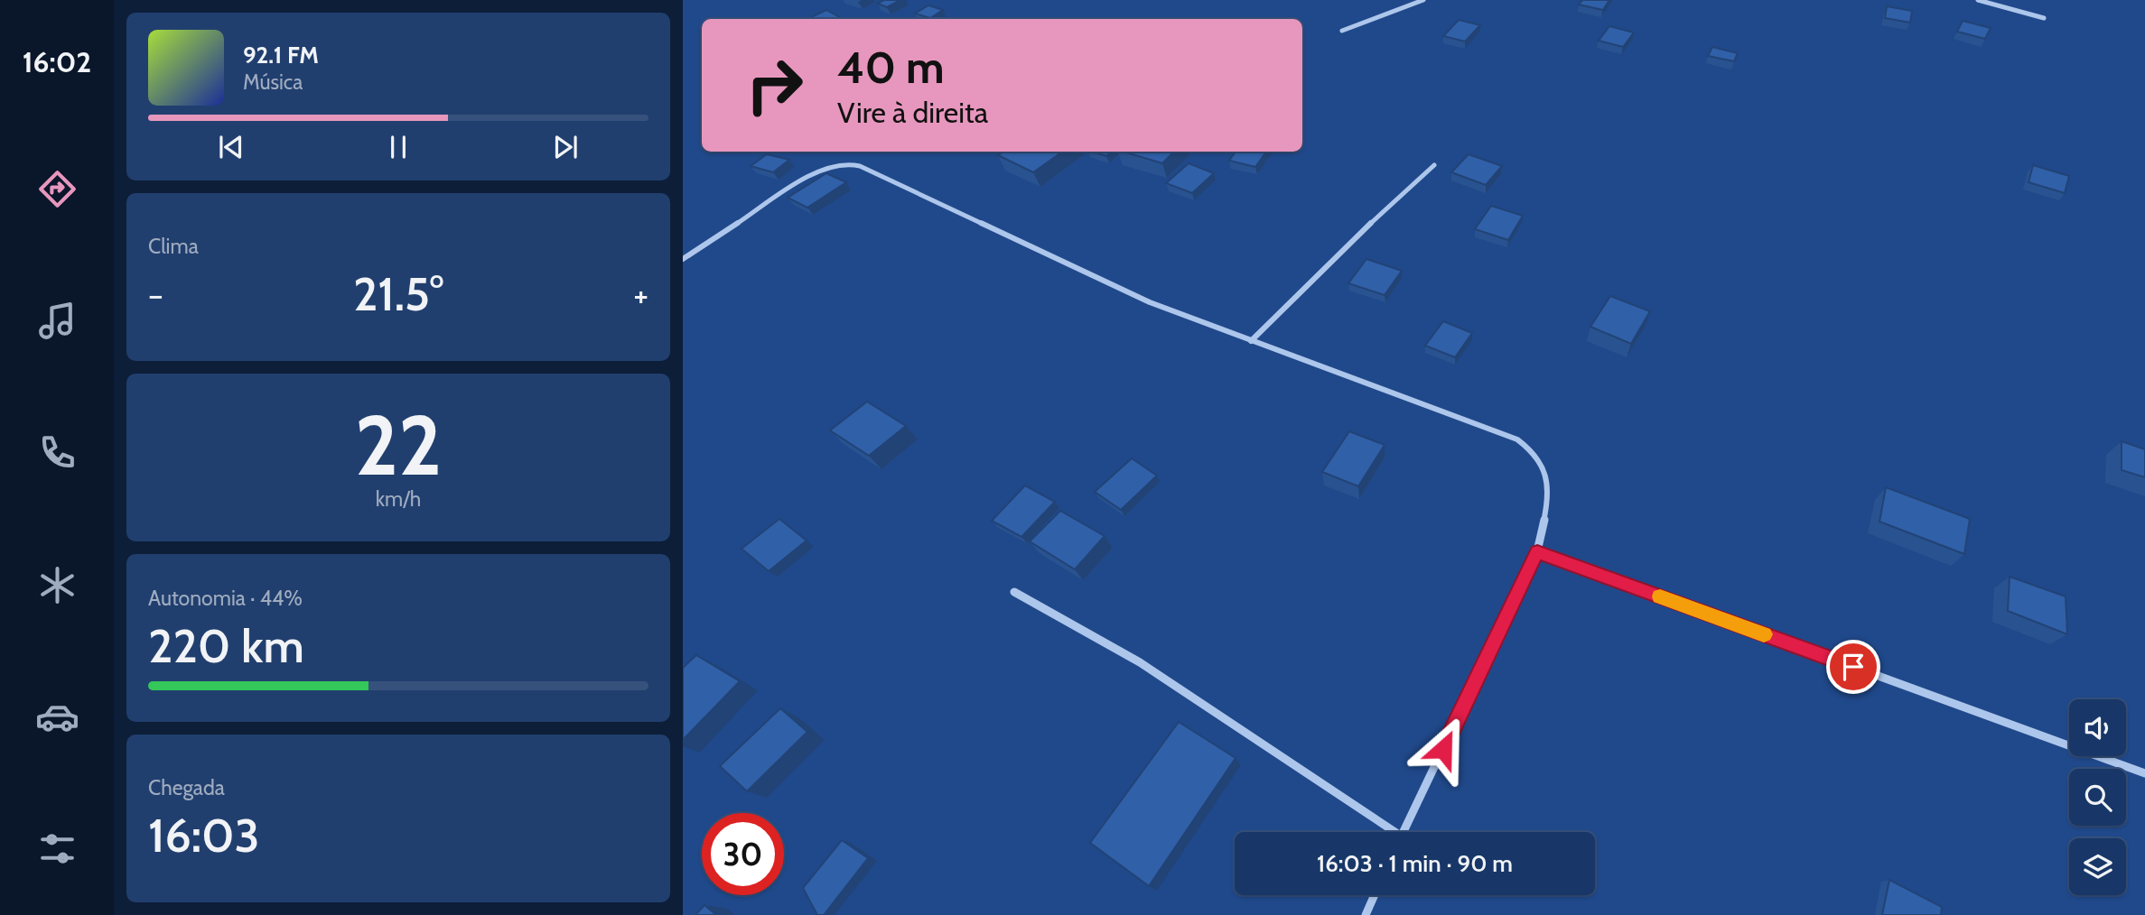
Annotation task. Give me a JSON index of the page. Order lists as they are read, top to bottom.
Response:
{
  "page": {
    "tabs": "16:02",
    "turn": ["40 m", "Vire à direita"],
    "song": ["92.1 FM", "Música"],
    "tile": [
      "Clima",
      ["22", "km/h"],
      ["Autonomia · 44%", "220 km"],
      ["Chegada", "16:03"]
    ],
    "heat": ["−", "21.5°", "+"],
    "limit": "30",
    "trip": "16:03 · 1 min · 90 m"
  }
}
